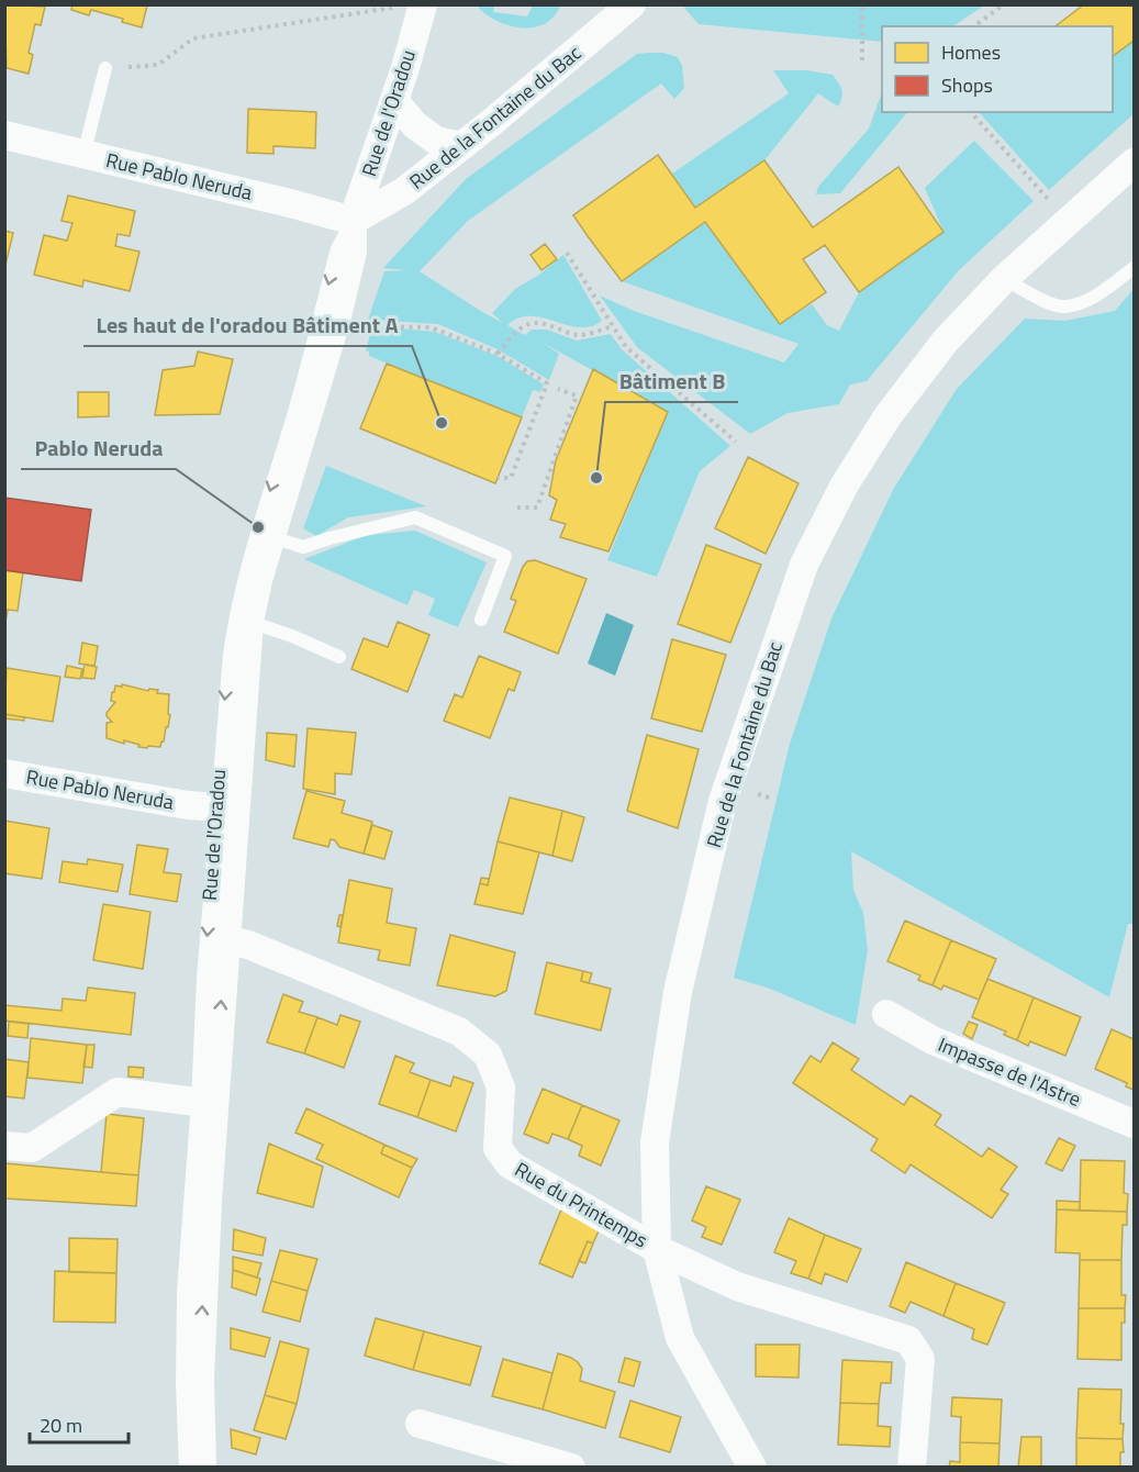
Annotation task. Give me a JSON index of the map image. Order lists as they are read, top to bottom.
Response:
{
  "streets": {
    "street": [
      "Rue de l'Oradou",
      "Rue de la Fontaine du Bac",
      "Rue Pablo Neruda",
      "Impasse de l'Astre",
      "Rue du Printemps"
    ]
  },
  "crossings": [
    ["Rue de l'Oradou", "Rue de la Fontaine du Bac"],
    ["Rue de l'Oradou", "Rue Pablo Neruda"],
    ["Rue de l'Oradou", "Rue du Printemps"],
    ["Rue de la Fontaine du Bac", "Rue Pablo Neruda"],
    ["Rue de la Fontaine du Bac", "Rue du Printemps"]
  ],
  "places": ["Les haut de l'oradou Bâtiment A", "Bâtiment B", "Pablo Neruda"],
  "legend": ["Homes", "Shops"],
  "scale_bar": "20 m"
}
